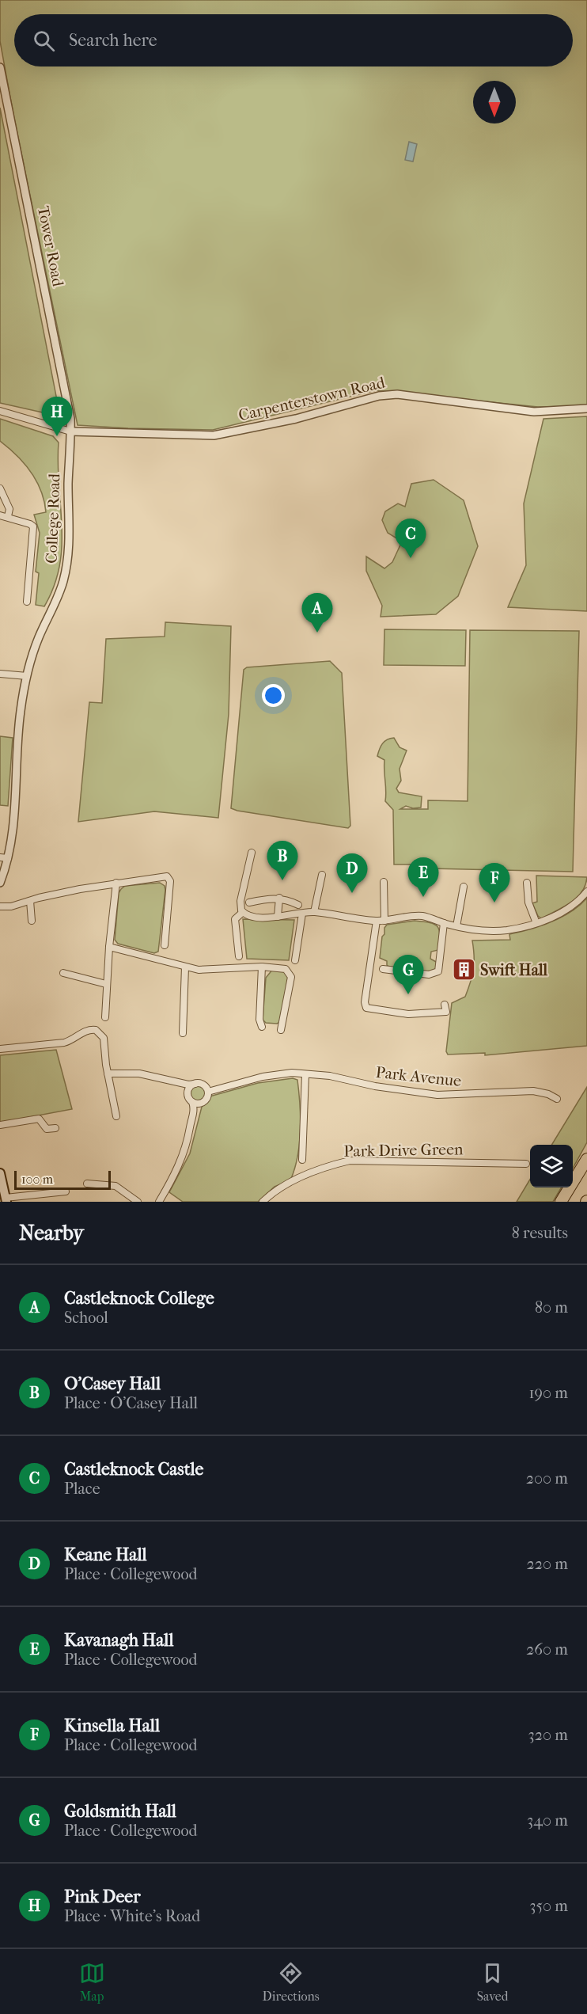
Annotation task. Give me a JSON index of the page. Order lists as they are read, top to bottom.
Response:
{
  "streets": {
    "street": [
      "Tower Road",
      "Carpenterstown Road",
      "College Road",
      "Park Avenue",
      "Park Drive Green"
    ]
  },
  "crossings": [
    ["Tower Road", "Carpenterstown Road"],
    ["Tower Road", "College Road"],
    ["Carpenterstown Road", "College Road"]
  ],
  "places": {
    "building": ["Swift Hall"]
  },
  "scale_bar": "100 m",
  "north": "bottom",
  "page": {
    "search": "Search here",
    "pins": [
      "H",
      "C",
      "A",
      "B",
      "D",
      "E",
      "F",
      "G"
    ],
    "scale": "100 m",
    "heading": ["Nearby", "8 results"],
    "list": [
      {
        "mark": "A",
        "name": "Castleknock College",
        "note": "School",
        "value": "80 m"
      },
      {
        "mark": "B",
        "name": "O'Casey Hall",
        "note": "Place · O'Casey Hall",
        "value": "190 m"
      },
      {
        "mark": "C",
        "name": "Castleknock Castle",
        "note": "Place",
        "value": "200 m"
      },
      {
        "mark": "D",
        "name": "Keane Hall",
        "note": "Place · Collegewood",
        "value": "220 m"
      },
      {
        "mark": "E",
        "name": "Kavanagh Hall",
        "note": "Place · Collegewood",
        "value": "260 m"
      },
      {
        "mark": "F",
        "name": "Kinsella Hall",
        "note": "Place · Collegewood",
        "value": "320 m"
      },
      {
        "mark": "G",
        "name": "Goldsmith Hall",
        "note": "Place · Collegewood",
        "value": "340 m"
      },
      {
        "mark": "H",
        "name": "Pink Deer",
        "note": "Place · White's Road",
        "value": "350 m"
      }
    ],
    "nav": ["Map", "Directions", "Saved"]
  }
}
